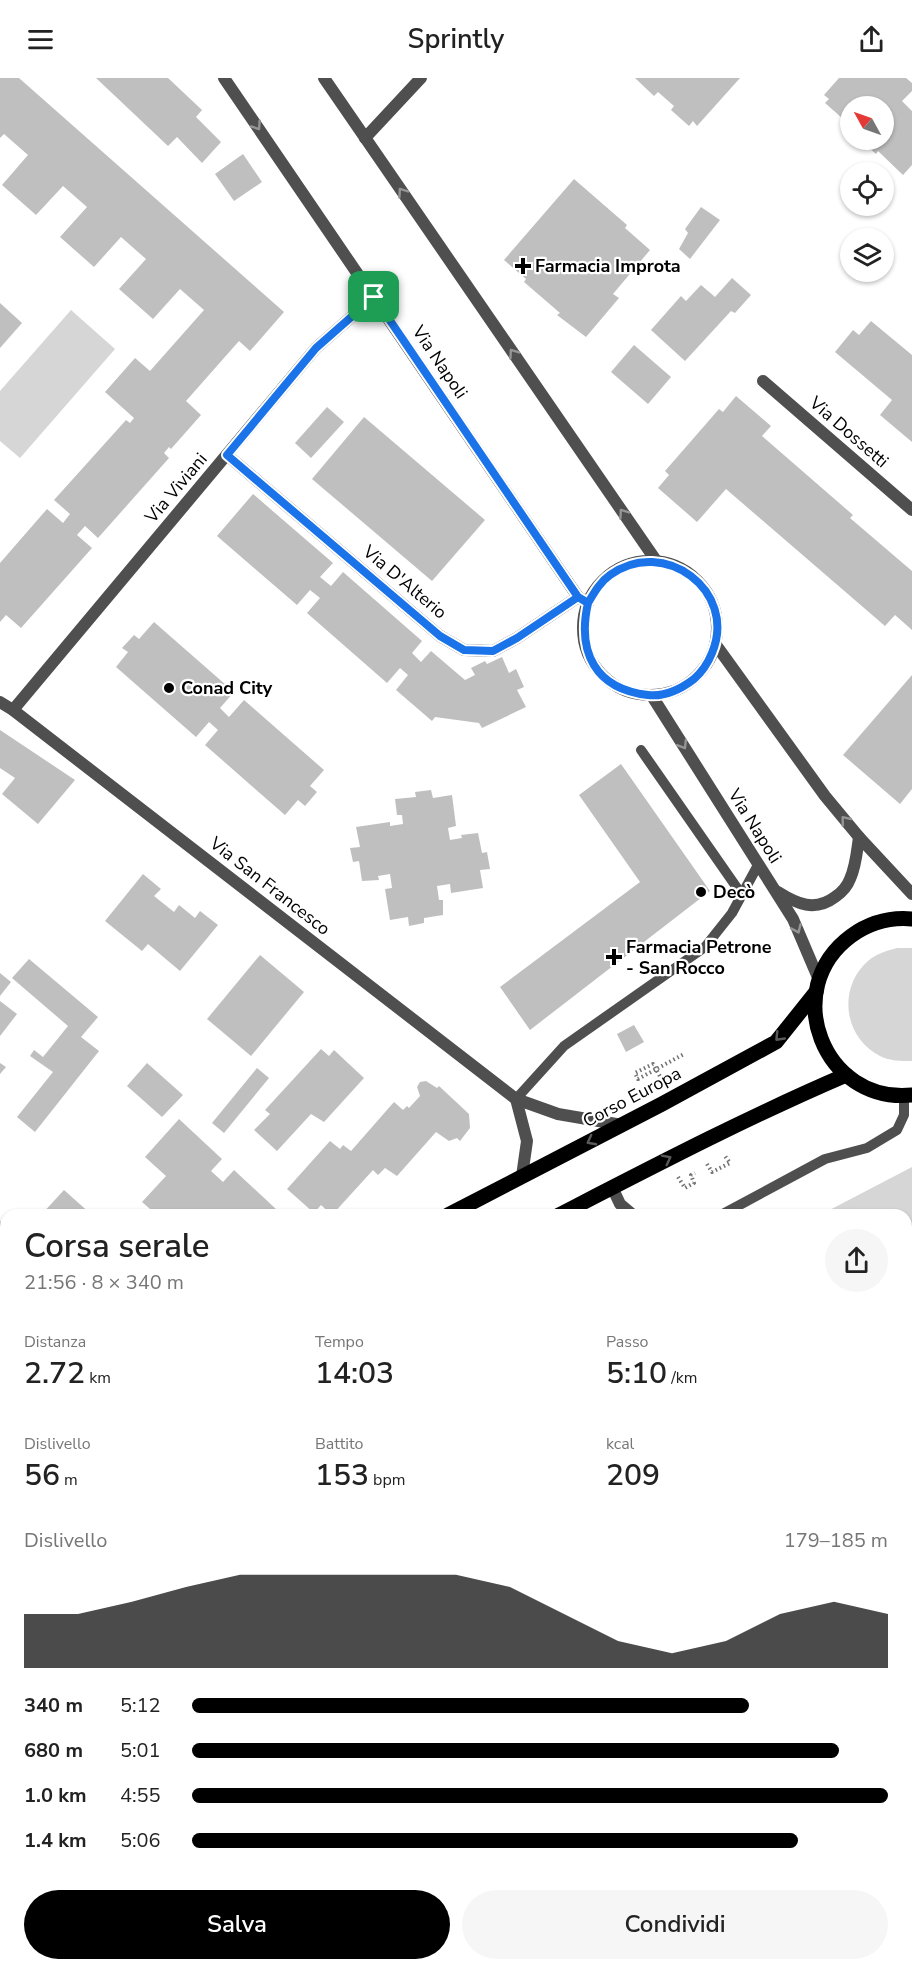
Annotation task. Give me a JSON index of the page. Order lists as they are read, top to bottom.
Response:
{
  "streets": {
    "main road": ["Corso Europa"],
    "street": [
      "Via Napoli",
      "Via Dossetti",
      "Via Viviani",
      "Via D'Alterio",
      "Via San Francesco"
    ]
  },
  "crossings": [
    ["Via Napoli", "Via Viviani"],
    ["Via Napoli", "Via D'Alterio"],
    ["Via Napoli", "Corso Europa"],
    ["Via Viviani", "Via D'Alterio"],
    ["Via Viviani", "Via San Francesco"],
    ["Via San Francesco", "Corso Europa"]
  ],
  "places": {
    "health": ["Farmacia Improta", "Farmacia Petrone - San Rocco"],
    "other": ["Conad City", "Decò"]
  },
  "north": "top left",
  "page": {
    "header": "Sprintly",
    "heading": ["Corsa serale", "21:56 · 8 × 340 m"],
    "stats": [
      ["Distanza", "2.72 km"],
      ["Tempo", "14:03"],
      ["Passo", "5:10 /km"],
      ["Dislivello", "56 m"],
      ["Battito", "153 bpm"],
      ["kcal", "209"]
    ],
    "chart": ["Dislivello", "179–185 m"],
    "list": [
      {
        "name": "340 m",
        "note": "5:12"
      },
      {
        "name": "680 m",
        "note": "5:01"
      },
      {
        "name": "1.0 km",
        "note": "4:55"
      },
      {
        "name": "1.4 km",
        "note": "5:06"
      }
    ],
    "buttons": ["Salva", "Condividi"]
  }
}
